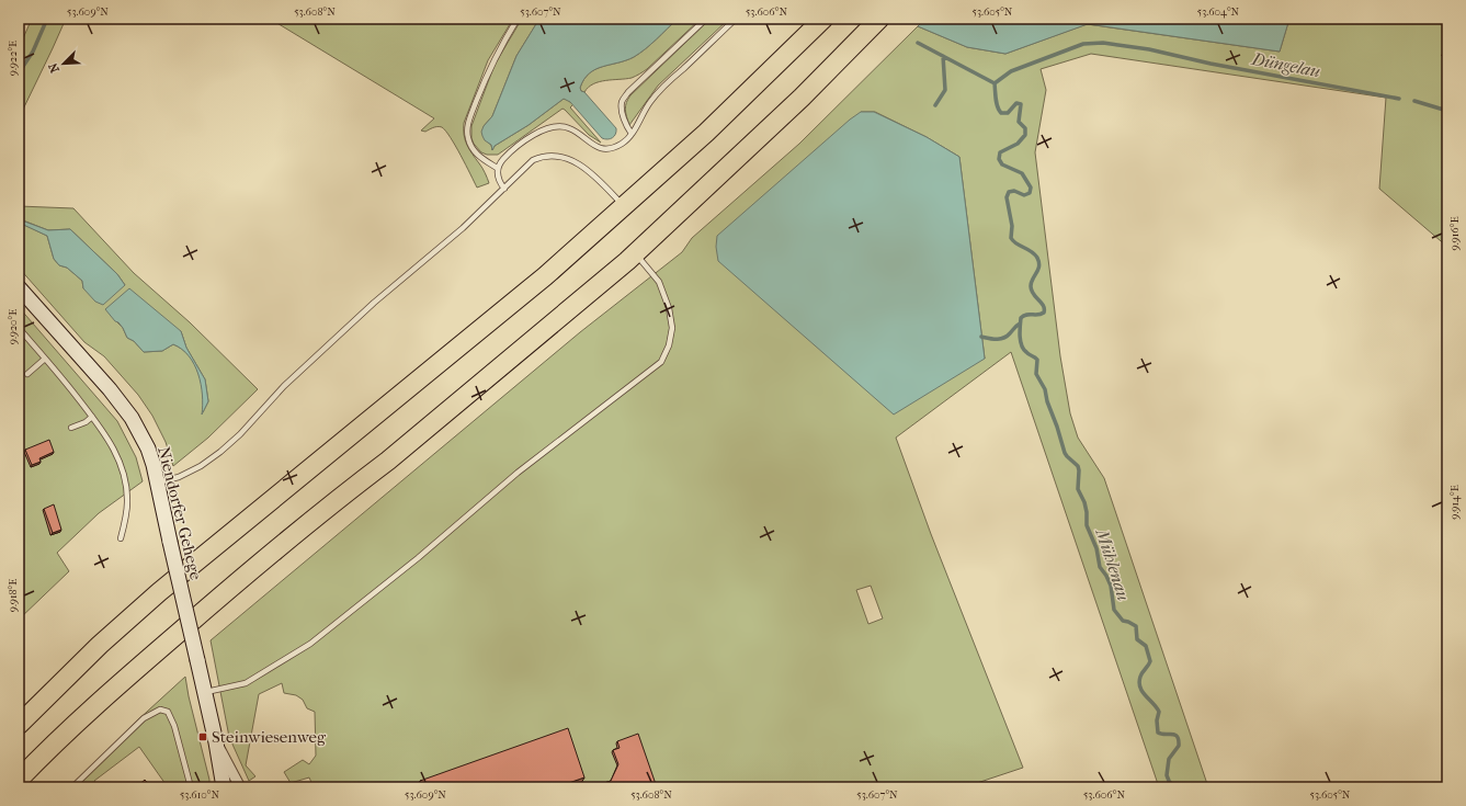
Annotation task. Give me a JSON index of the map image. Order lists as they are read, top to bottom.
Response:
{
  "streets": {
    "street": ["Niendorfer Gehege"]
  },
  "water": ["Düngelau", "Mühlenau"],
  "places": {
    "transit": ["Steinwiesenweg"]
  },
  "north": "bottom left",
  "coordinates": [
    "53.609°N",
    "53.608°N",
    "53.607°N",
    "53.606°N",
    "53.605°N",
    "53.604°N",
    "9.922°E",
    "9.916°E",
    "9.920°E",
    "9.914°E",
    "9.918°E",
    "53.610°N"
  ]
}
